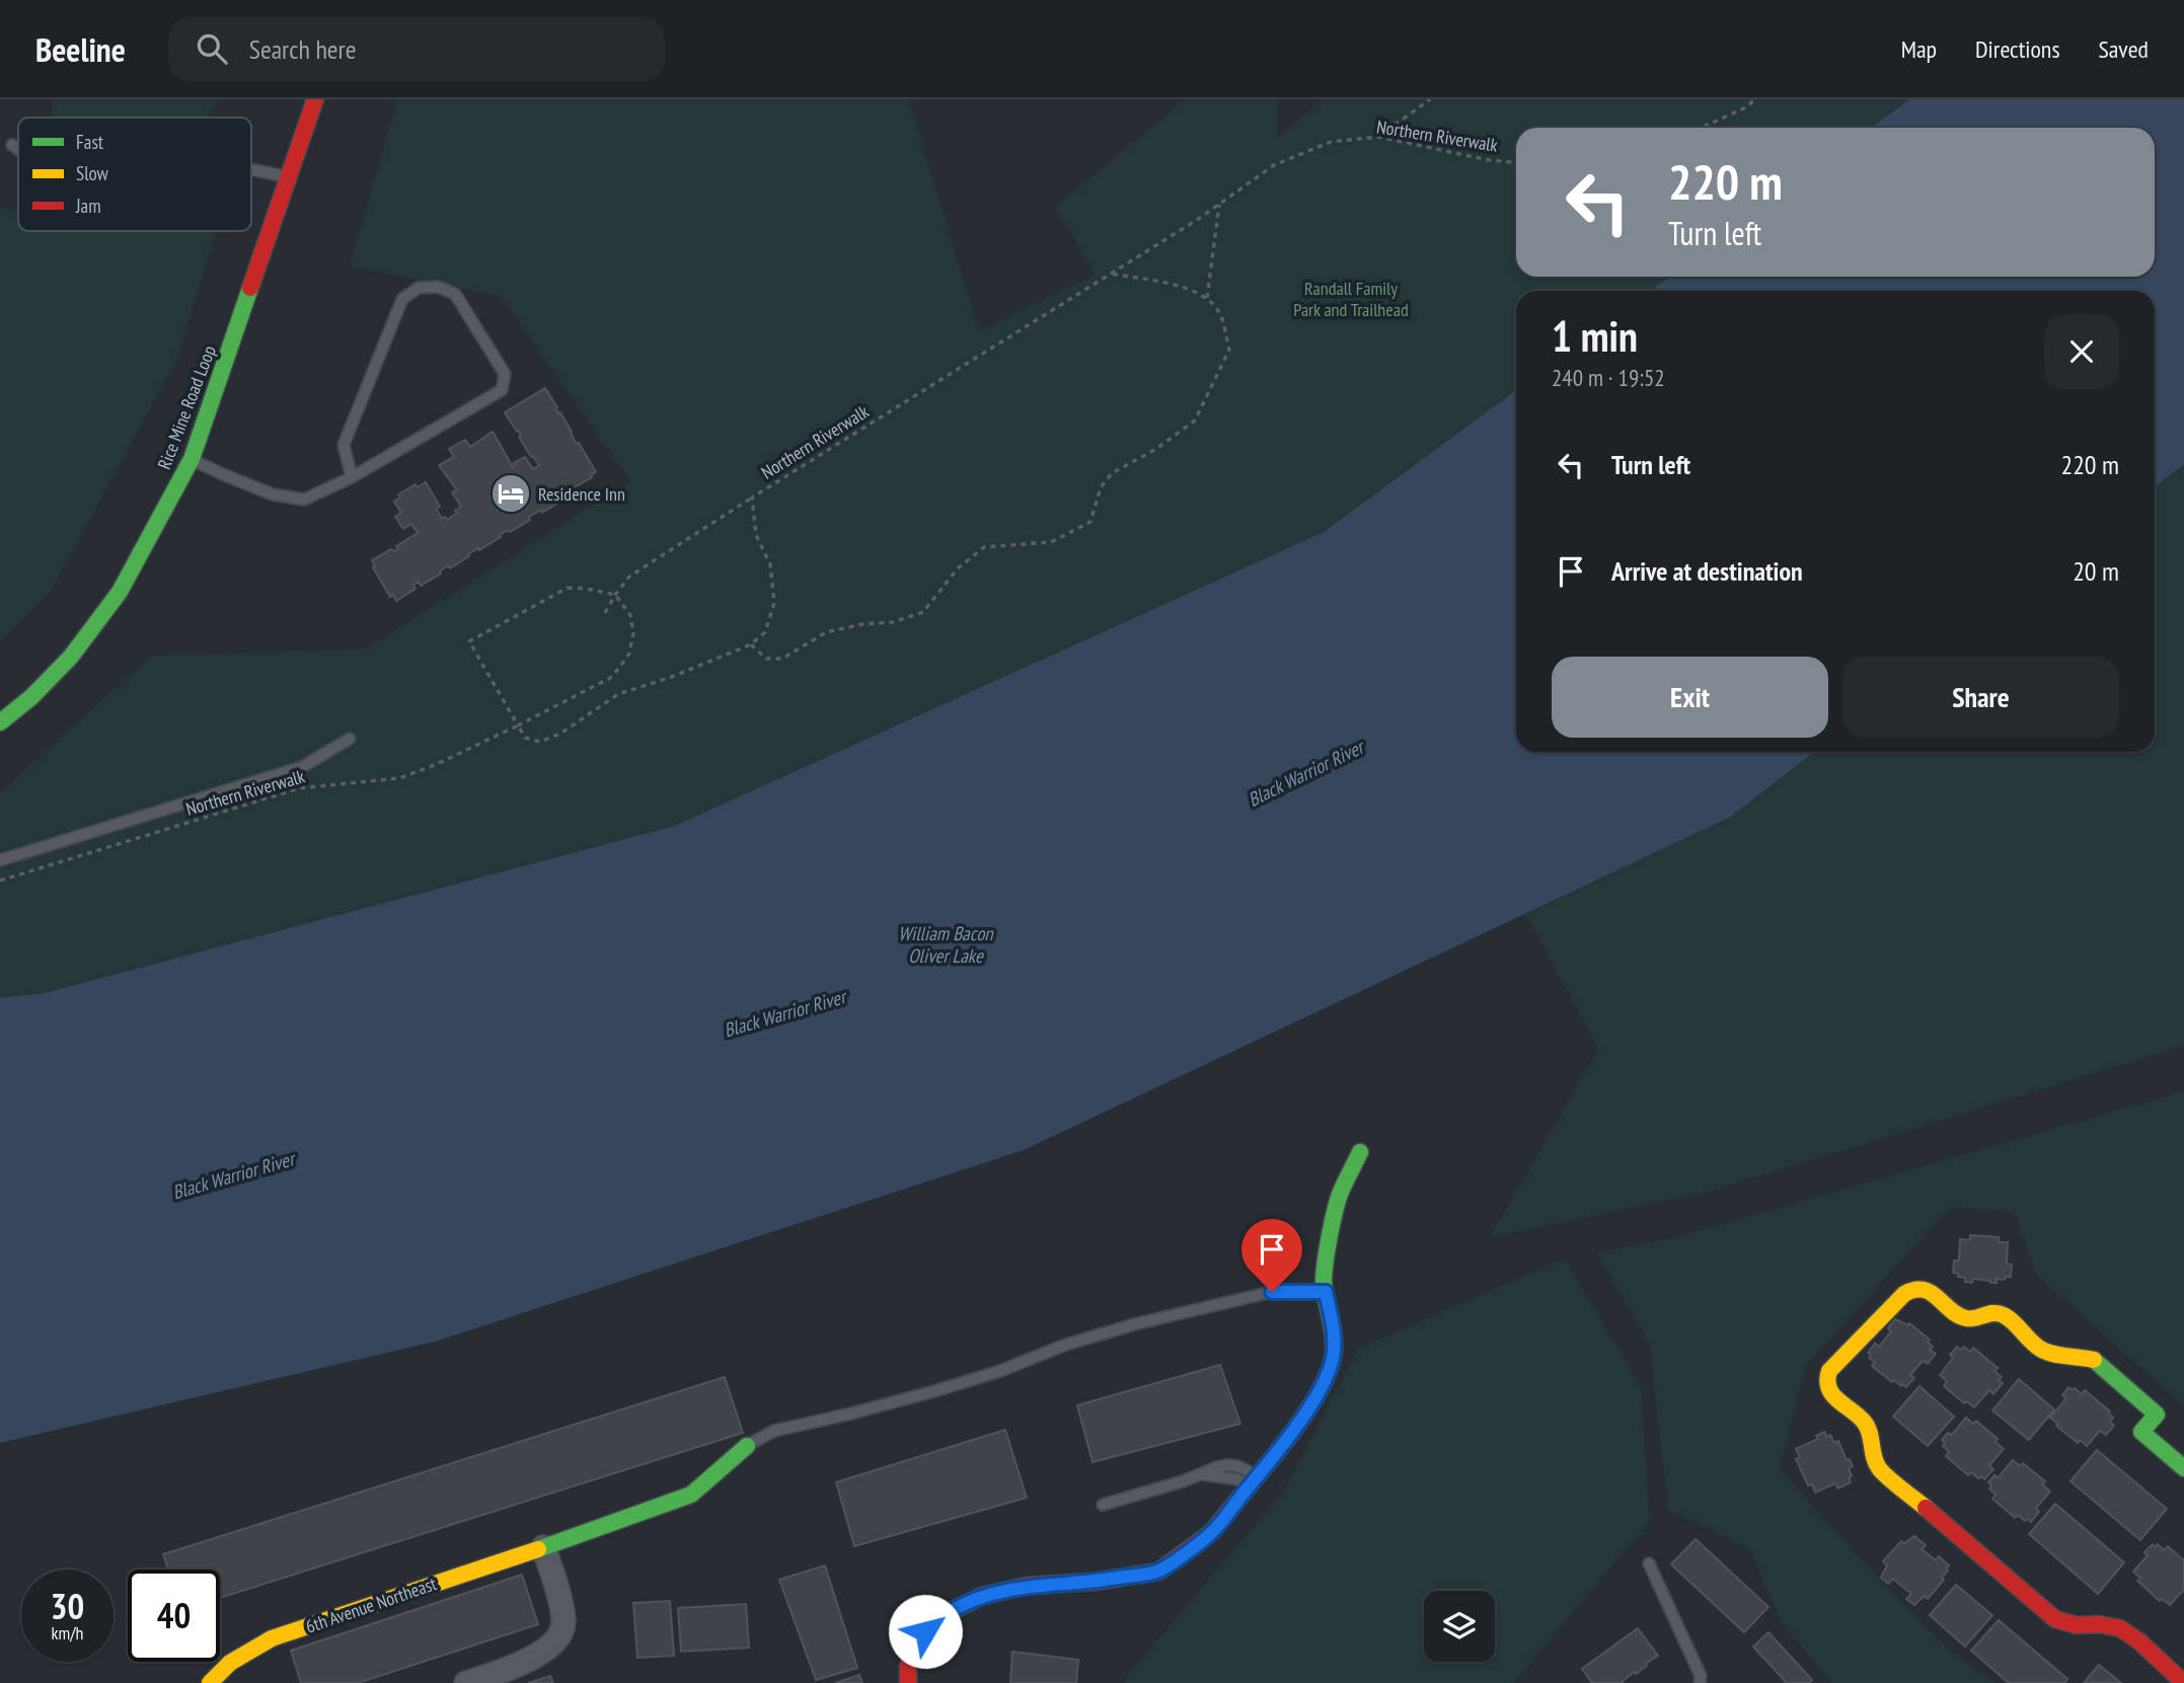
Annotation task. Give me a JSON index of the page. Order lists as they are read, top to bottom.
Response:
{
  "streets": {
    "street": ["Rice Mine Road Loop", "6th Avenue Northeast"],
    "path": ["Northern Riverwalk"]
  },
  "water": ["Black Warrior River", "William Bacon Oliver Lake"],
  "parks": ["Randall Family Park and Trailhead"],
  "places": {
    "hotel": ["Residence Inn"]
  },
  "legend": ["Fast", "Slow", "Jam"],
  "page": {
    "header": "Beeline",
    "search": "Search here",
    "nav": ["Map", "Directions", "Saved"],
    "turn": ["220 m", "Turn left"],
    "heading": ["1 min", "240 m · 19:52"],
    "list": [
      {
        "name": "Turn left",
        "value": "220 m"
      },
      {
        "name": "Arrive at destination",
        "value": "20 m"
      }
    ],
    "buttons": ["Exit", "Share"],
    "speed": "30 km/h",
    "limit": "40"
  }
}
